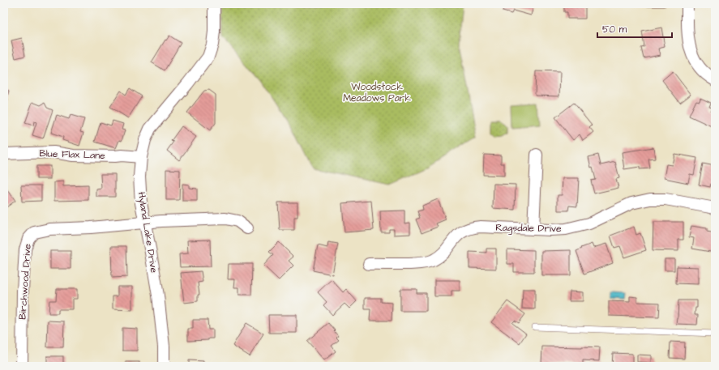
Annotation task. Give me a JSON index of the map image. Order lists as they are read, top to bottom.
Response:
{
  "streets": {
    "street": [
      "Blue Flax Lane",
      "Ragsdale Drive",
      "Hyland Lake Drive",
      "Birchwood Drive"
    ]
  },
  "crossings": [
    ["Blue Flax Lane", "Hyland Lake Drive"],
    ["Hyland Lake Drive", "Birchwood Drive"]
  ],
  "parks": ["Woodstock Meadows Park"],
  "scale_bar": "50 m"
}
